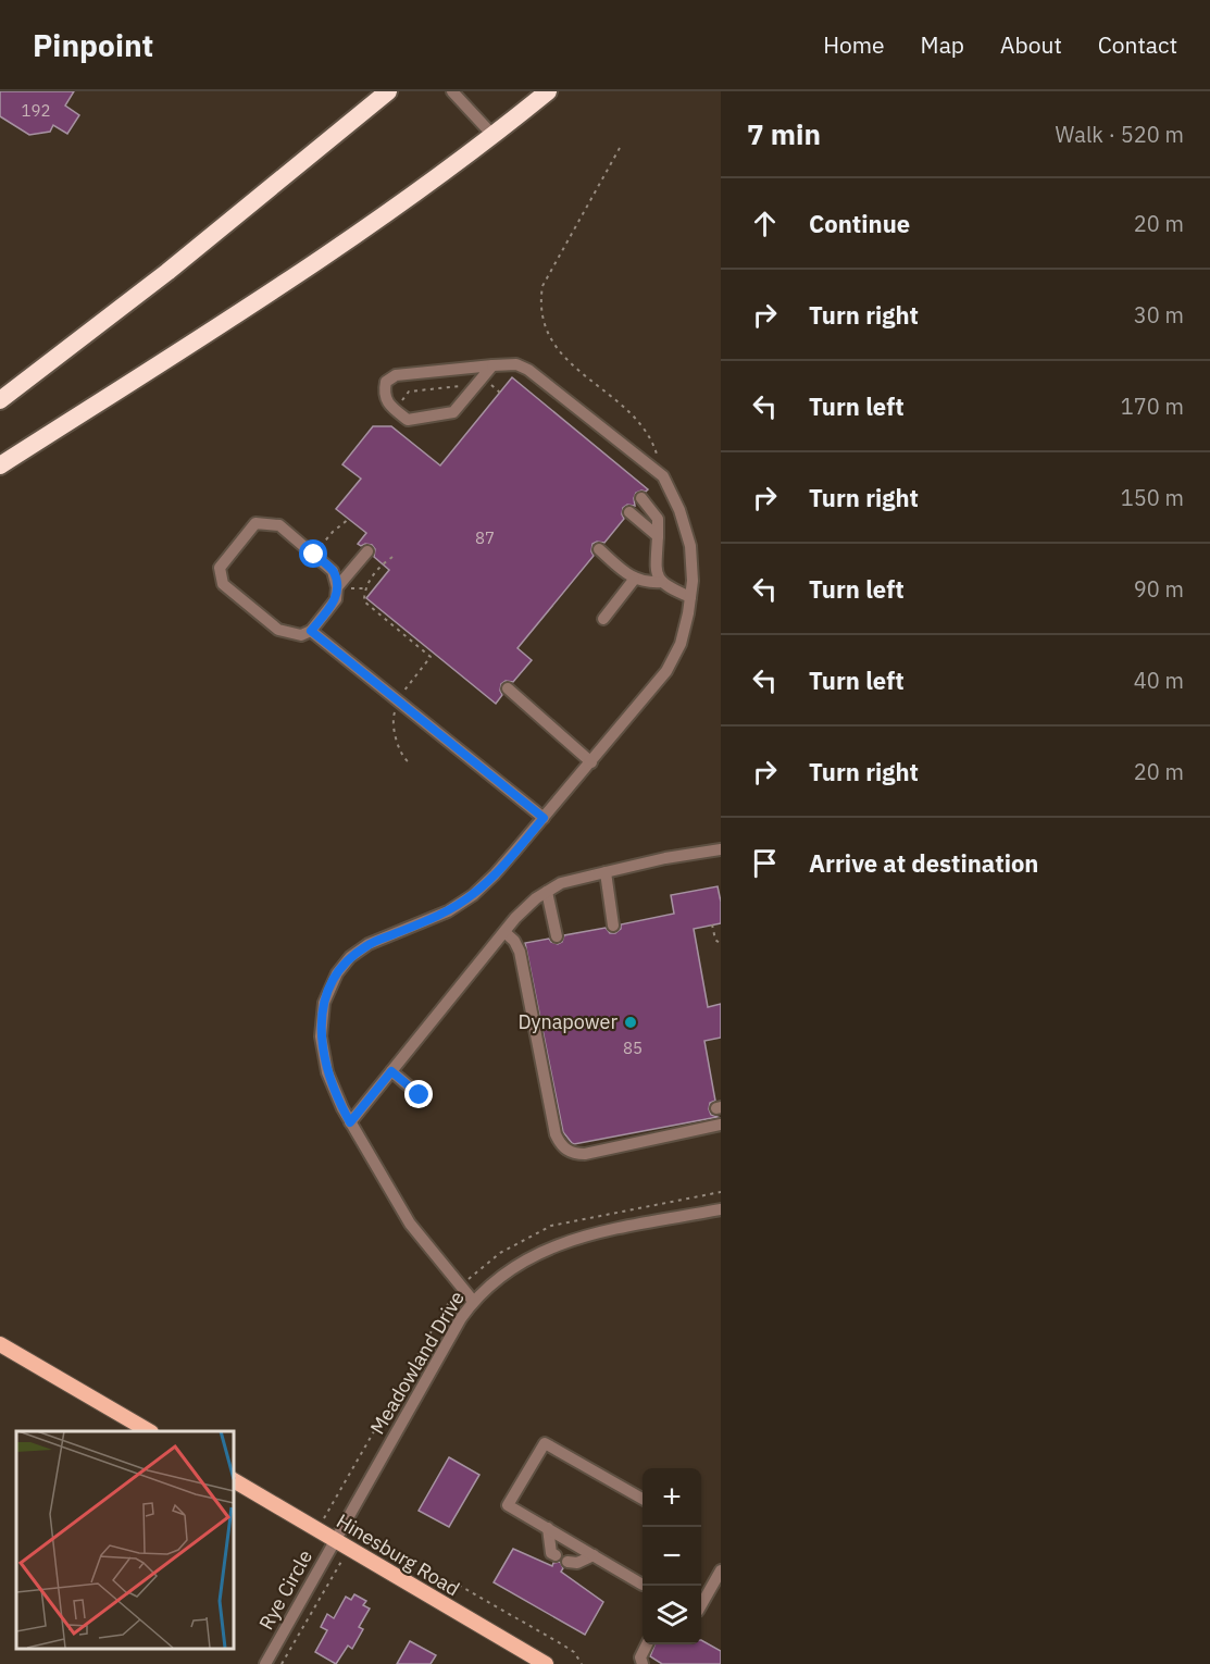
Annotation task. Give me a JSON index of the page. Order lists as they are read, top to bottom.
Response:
{
  "streets": {
    "main road": ["Hinesburg Road"],
    "street": ["Meadowland Drive", "Rye Circle"]
  },
  "crossings": [
    ["Meadowland Drive", "Hinesburg Road"],
    ["Meadowland Drive", "Rye Circle"],
    ["Hinesburg Road", "Rye Circle"]
  ],
  "places": ["Dynapower"],
  "house_numbers": ["192", "87", "85"],
  "page": {
    "header": "Pinpoint",
    "nav": [
      "Home",
      "Map",
      "About",
      "Contact"
    ],
    "heading": ["7 min", "Walk · 520 m"],
    "list": [
      ["Continue", "20 m"],
      ["Turn right", "30 m"],
      ["Turn left", "170 m"],
      ["Turn right", "150 m"],
      ["Turn left", "90 m"],
      ["Turn left", "40 m"],
      ["Turn right", "20 m"],
      "Arrive at destination"
    ],
    "map_buttons": ["+", "−"]
  }
}
